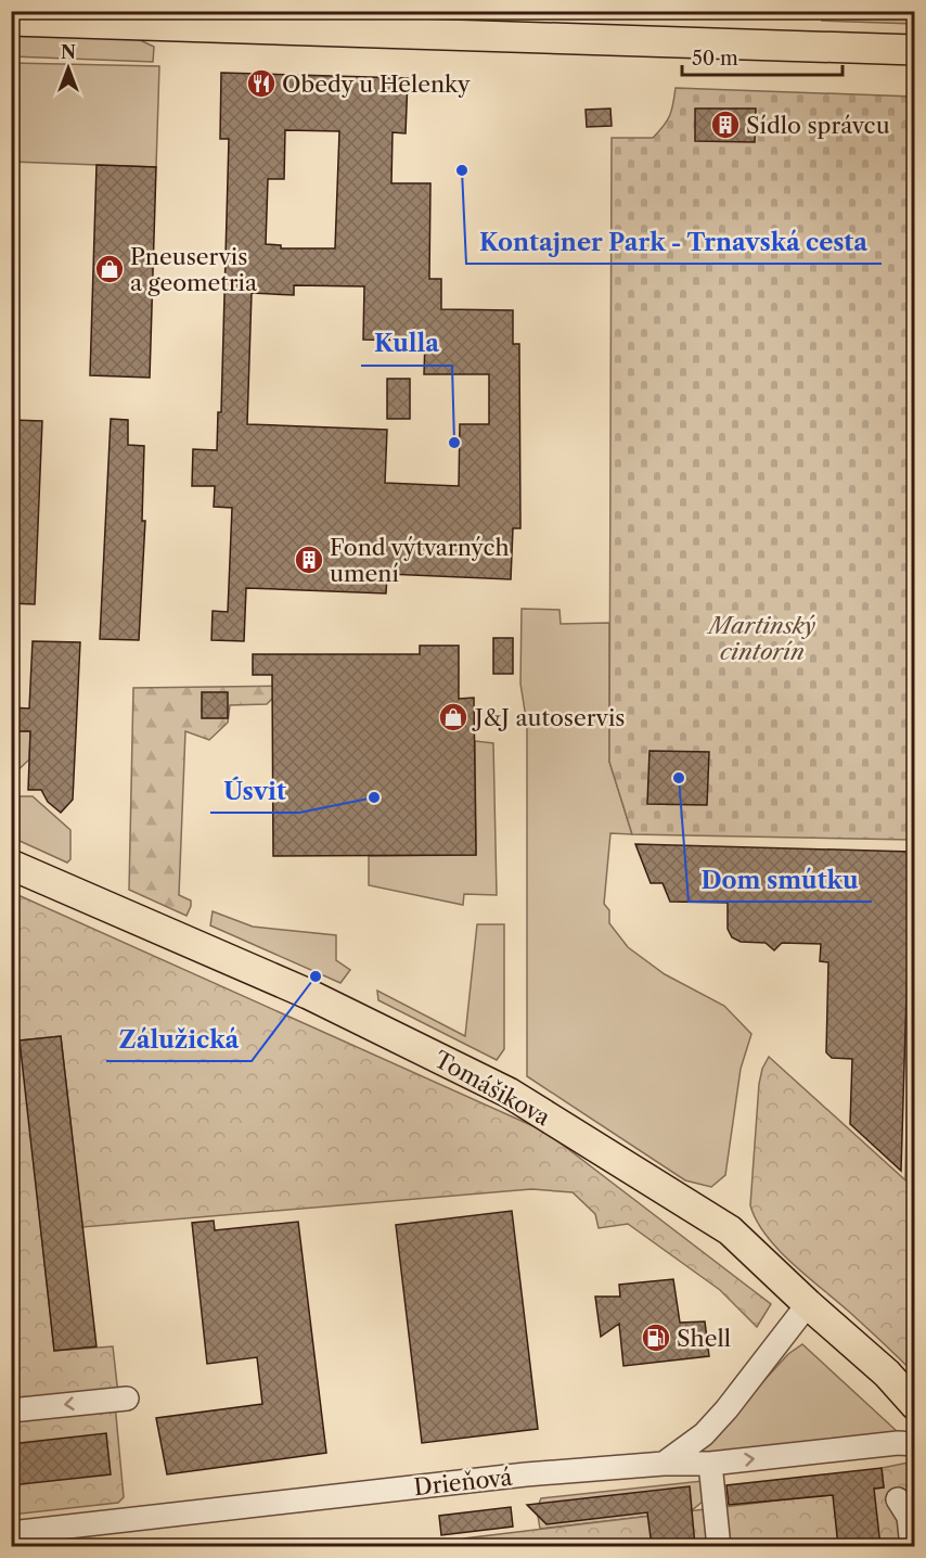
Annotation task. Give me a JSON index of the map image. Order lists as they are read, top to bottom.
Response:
{
  "streets": {
    "main road": ["Tomášikova"],
    "street": ["Drieňová"]
  },
  "parks": ["Martinský cintorín"],
  "places": {
    "restaurant": ["Obedy u Helenky"],
    "building": ["Sídlo správcu", "Fond výtvarných umení"],
    "other": [
      "Kontajner Park - Trnavská cesta",
      "Kulla",
      "Dom smútku",
      "Úsvit",
      "Zálužická"
    ],
    "shop": ["Pneuservis a geometria", "J&J autoservis"],
    "fuel station": ["Shell"]
  },
  "scale_bar": "50 m",
  "north": "top"
}
